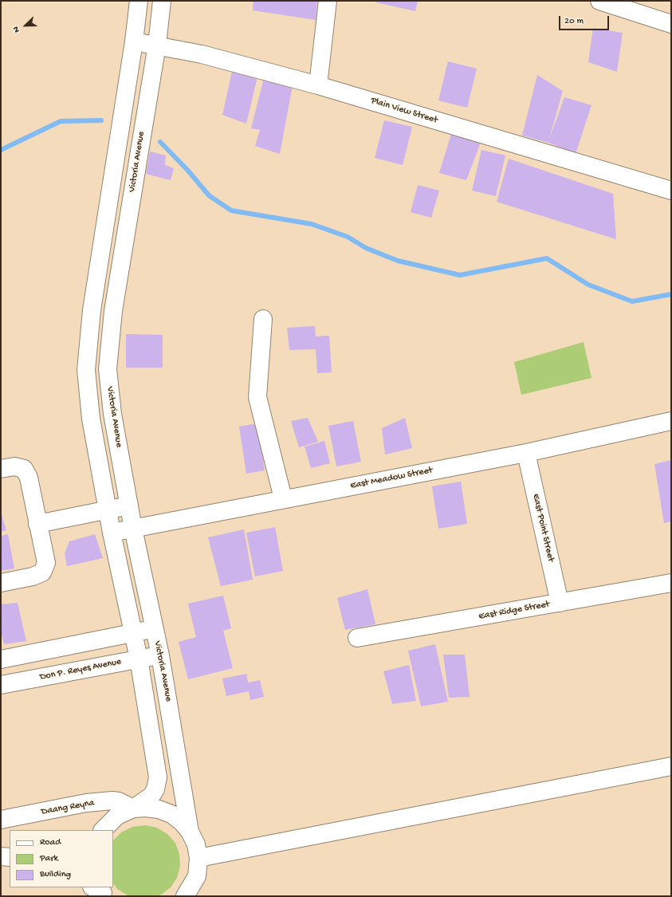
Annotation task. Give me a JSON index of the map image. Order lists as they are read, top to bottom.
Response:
{
  "streets": {
    "street": [
      "Plain View Street",
      "Victoria Avenue",
      "East Meadow Street",
      "East Point Street",
      "East Ridge Street",
      "Don P. Reyes Avenue",
      "Daang Reyna"
    ]
  },
  "crossings": [
    ["Plain View Street", "Victoria Avenue"],
    ["Victoria Avenue", "East Meadow Street"],
    ["Victoria Avenue", "Don P. Reyes Avenue"],
    ["East Meadow Street", "East Point Street"],
    ["East Point Street", "East Ridge Street"]
  ],
  "legend": ["Road", "Park", "Building"],
  "scale_bar": "20 m",
  "north": "bottom left"
}
